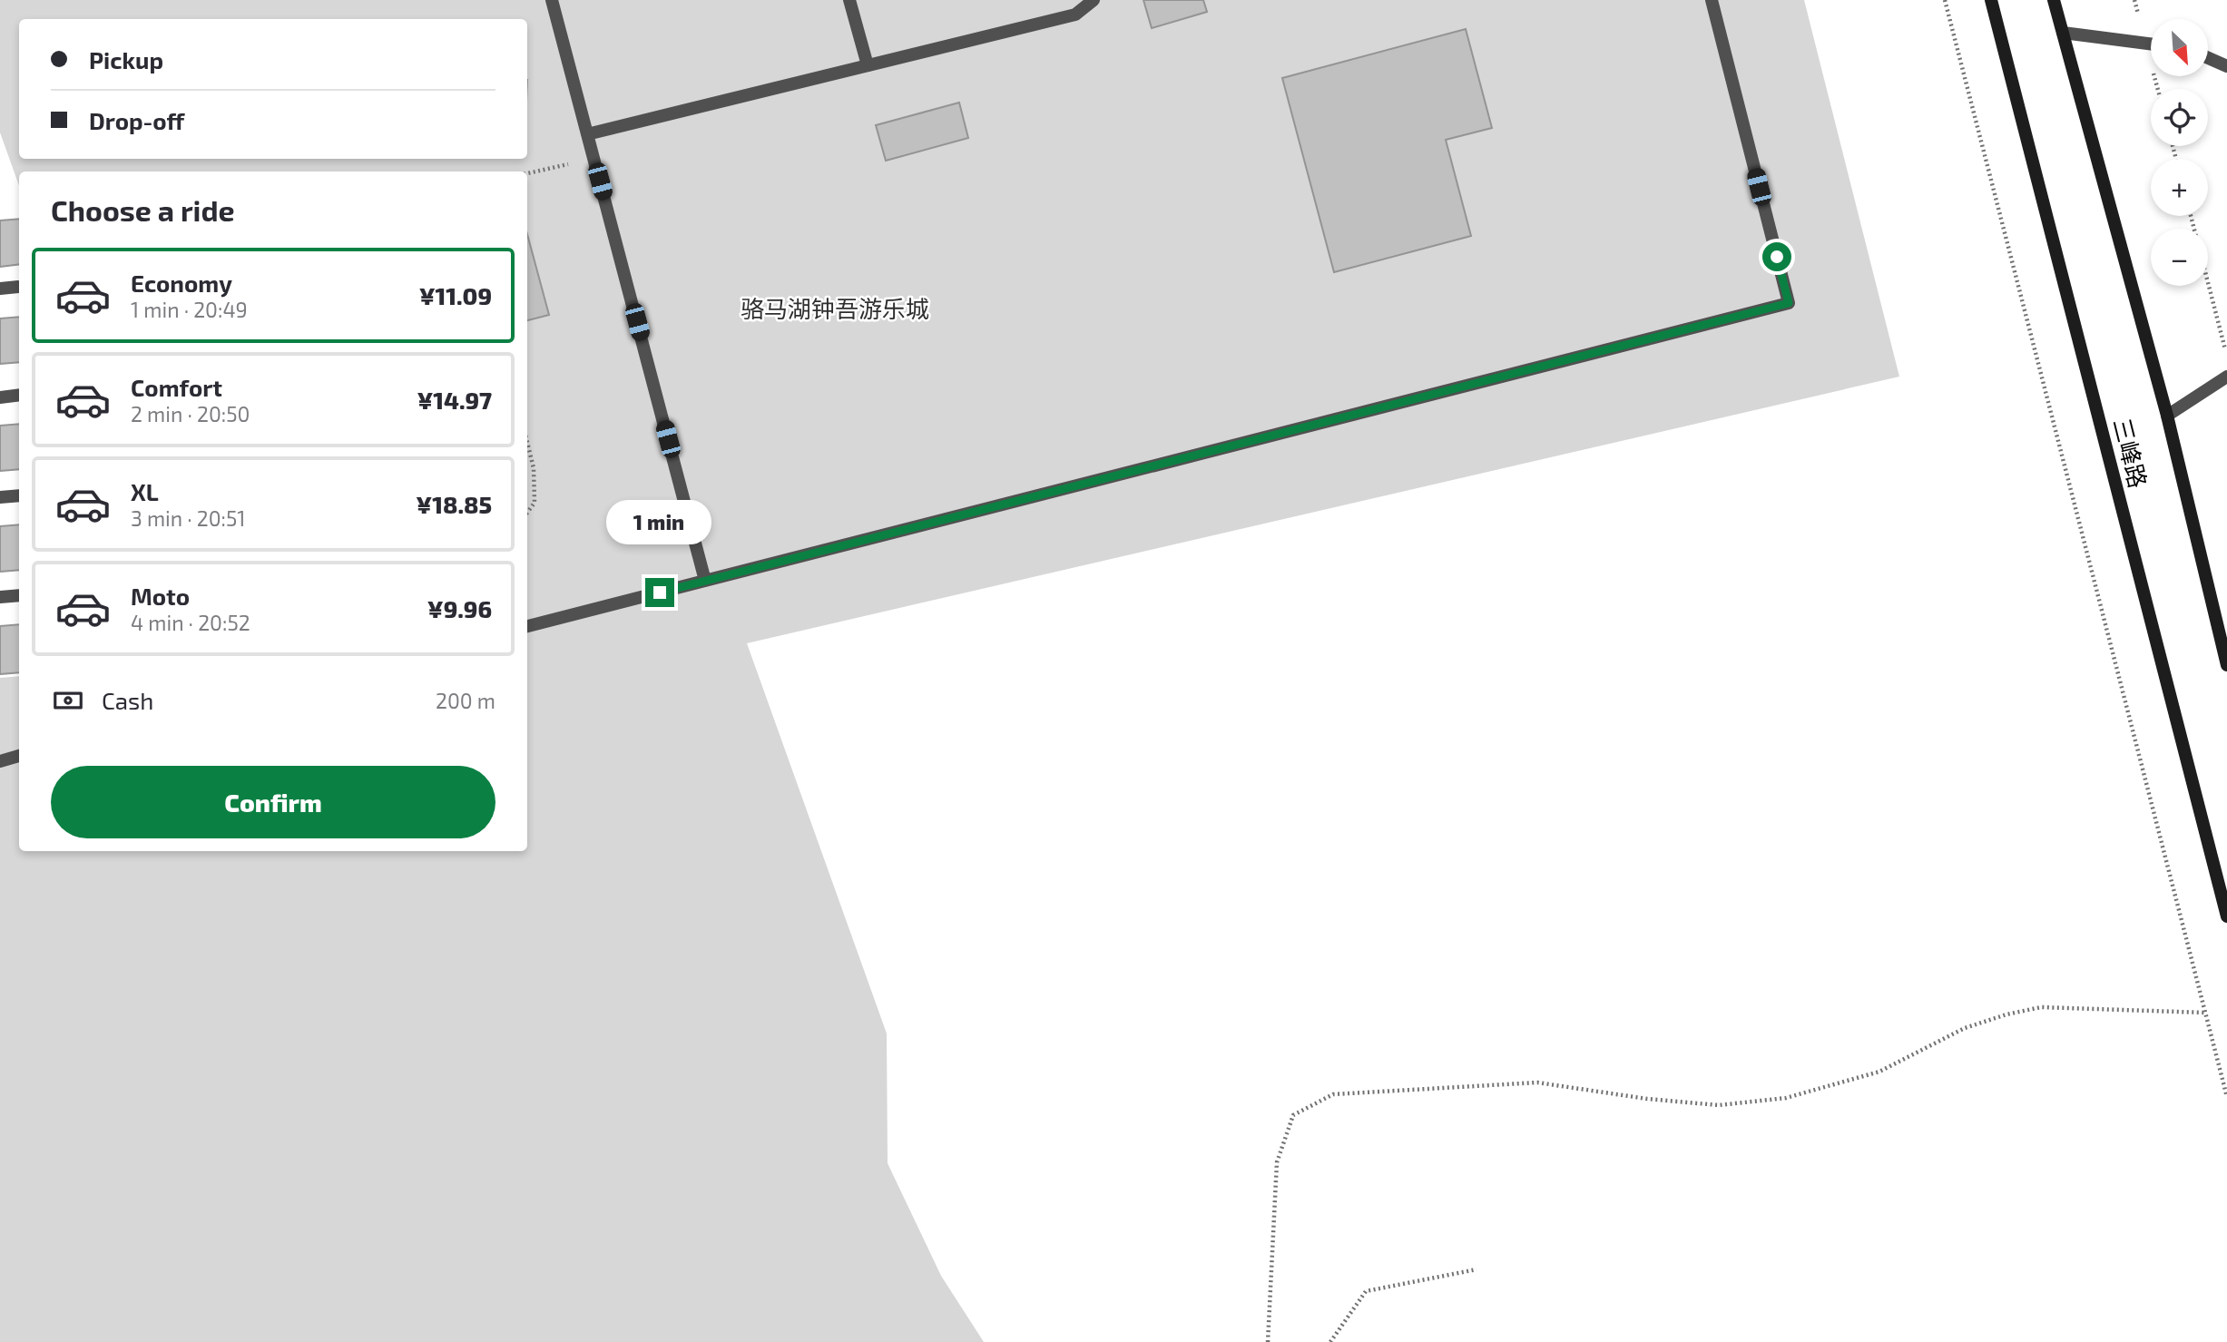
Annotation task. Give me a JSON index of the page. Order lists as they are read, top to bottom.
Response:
{
  "streets": {
    "main road": ["三峰路"]
  },
  "parks": ["骆马湖钟吾游乐城"],
  "north": "bottom right",
  "page": {
    "map_buttons": ["+", "−"],
    "banner": ["Pickup", "Drop-off"],
    "heading": "Choose a ride",
    "list": [
      {
        "name": "Economy",
        "note": "1 min · 20:49",
        "value": "¥11.09"
      },
      {
        "name": "Comfort",
        "note": "2 min · 20:50",
        "value": "¥14.97"
      },
      {
        "name": "XL",
        "note": "3 min · 20:51",
        "value": "¥18.85"
      },
      {
        "name": "Moto",
        "note": "4 min · 20:52",
        "value": "¥9.96"
      }
    ],
    "bubble": "1 min",
    "pay": ["Cash", "200 m"],
    "buttons": "Confirm"
  }
}
